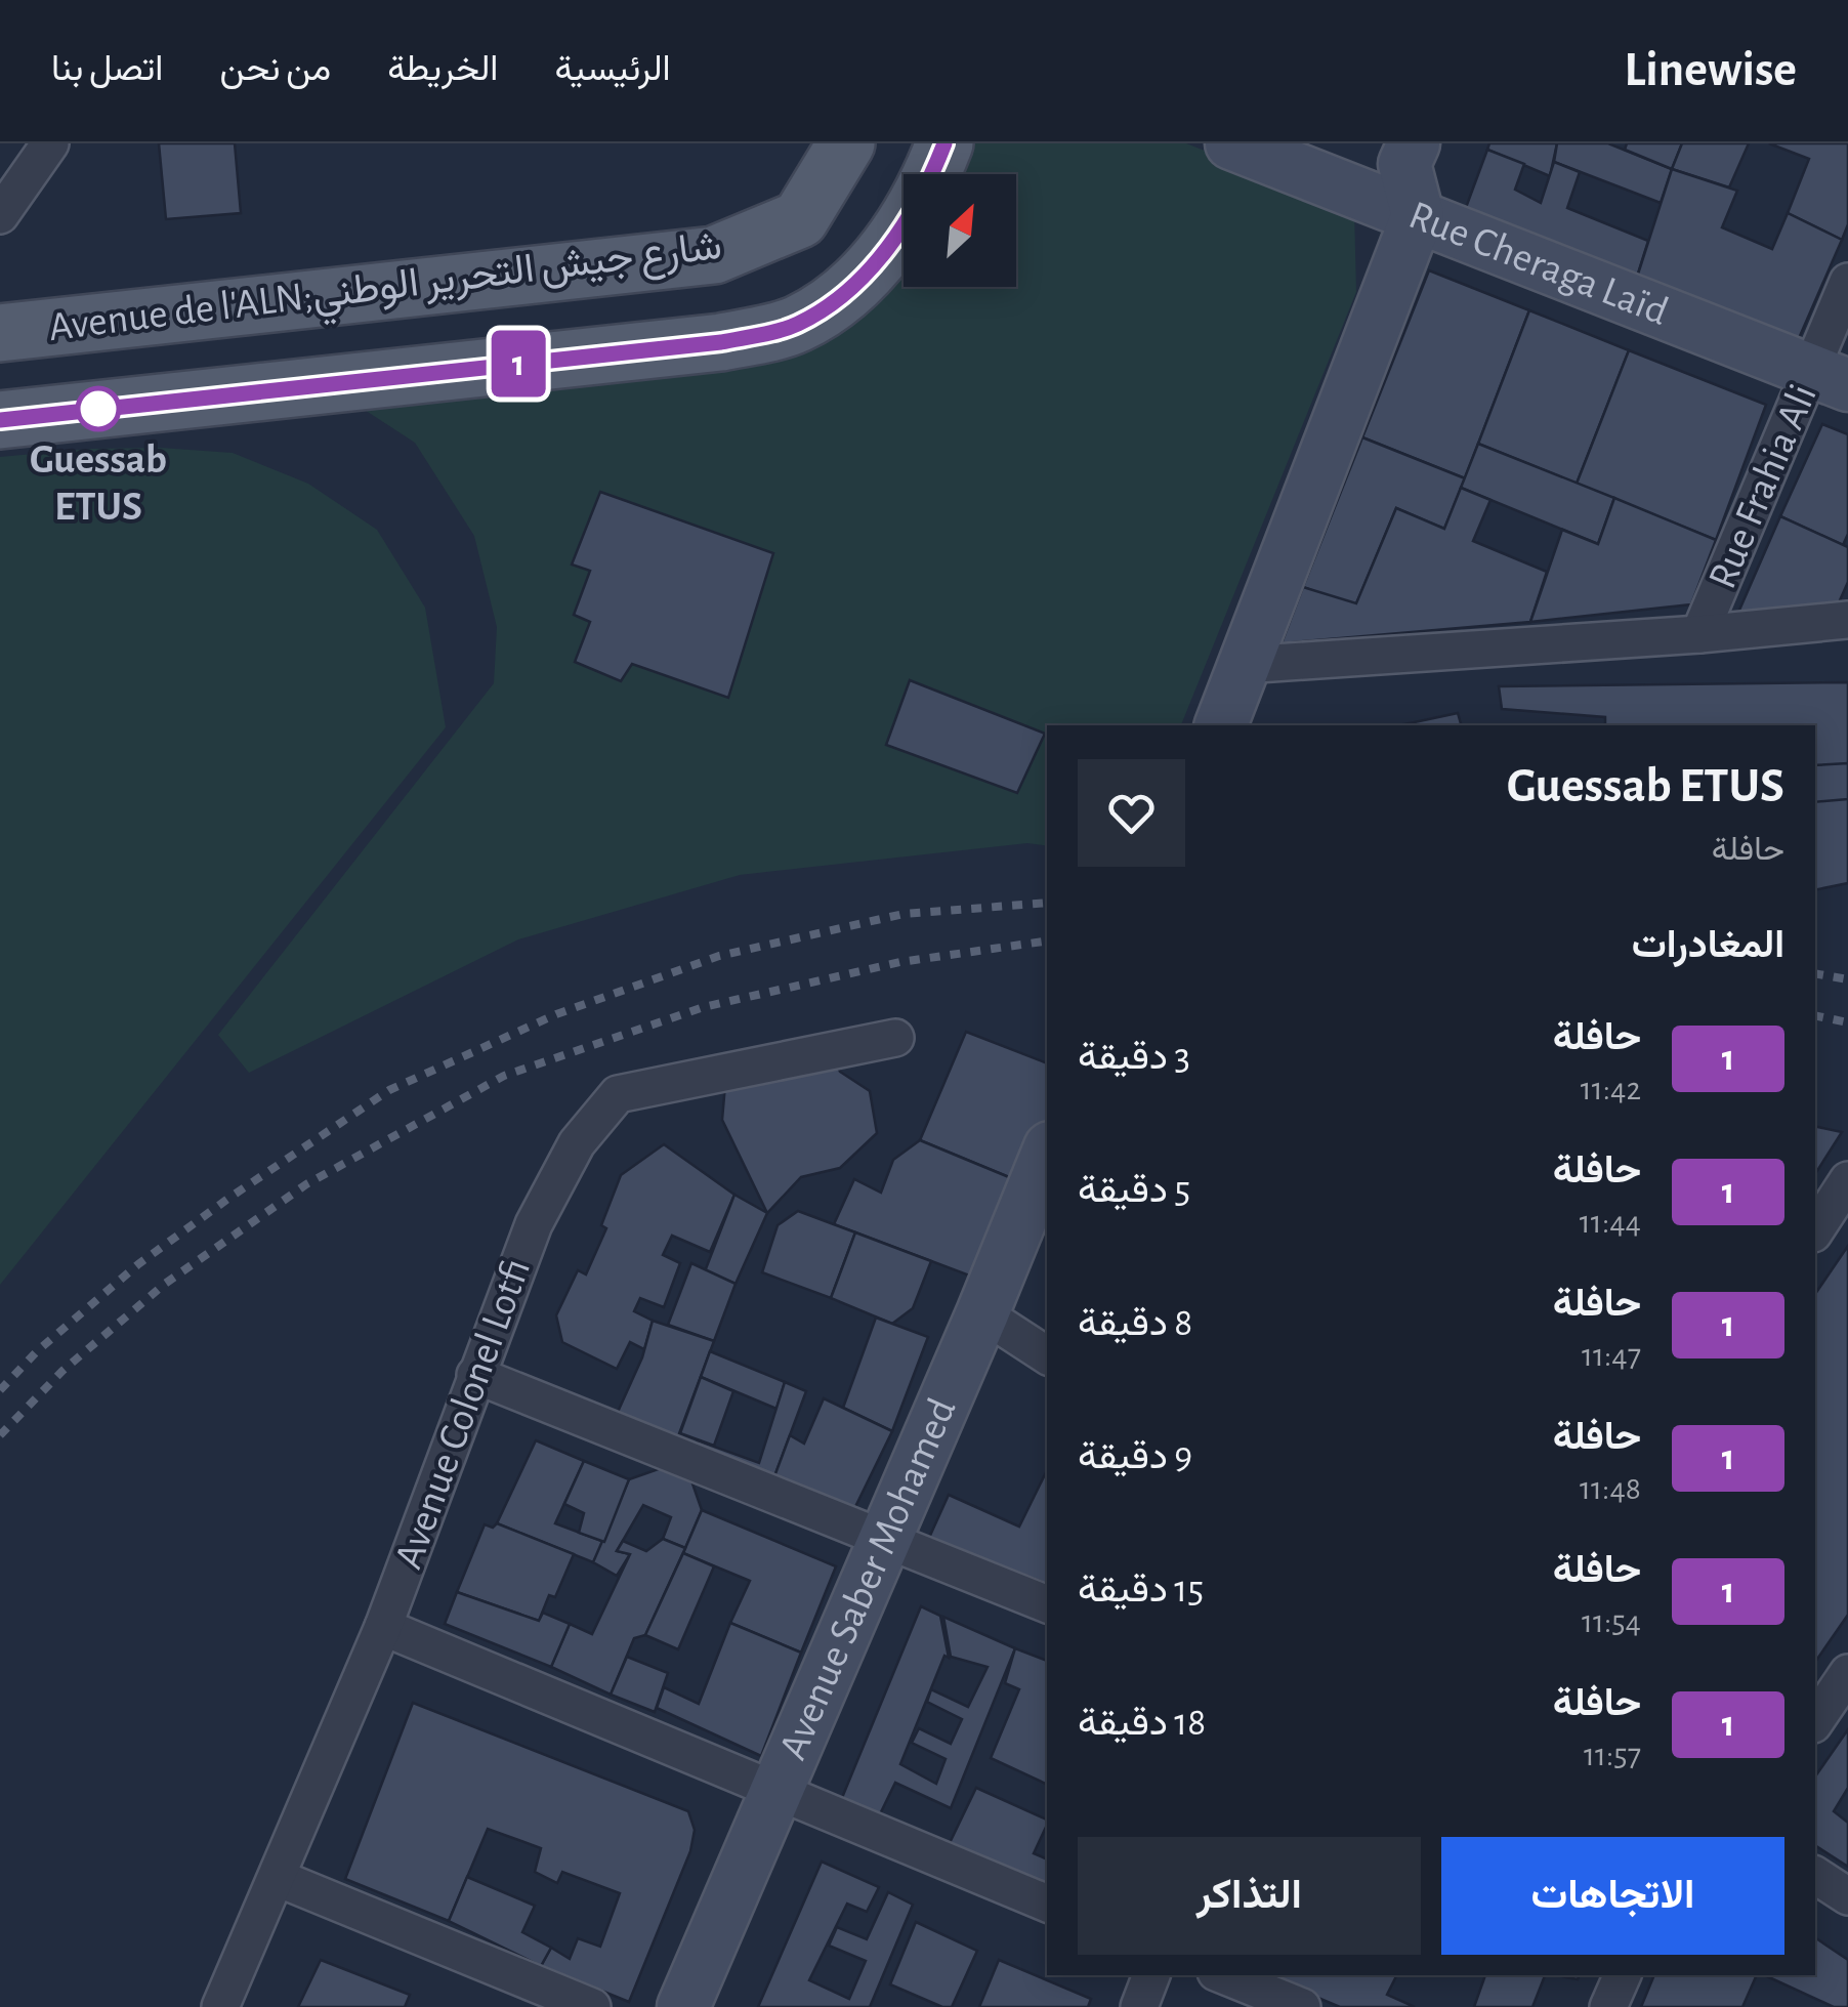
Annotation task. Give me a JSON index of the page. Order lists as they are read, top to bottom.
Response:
{
  "streets": {
    "main road": ["Avenue de l'ALN;شارع جيش التحرير الوطني"],
    "street": [
      "Rue Cheraga Laïd",
      "Rue Frahia Ali",
      "Avenue Colonel Lotfi",
      "Avenue Saber Mohamed"
    ]
  },
  "crossings": [
    ["Rue Cheraga Laïd", "Rue Frahia Ali"]
  ],
  "places": ["Guessab ETUS"],
  "lines": ["bus line 1"],
  "north": "top right",
  "page": {
    "header": "Linewise",
    "nav": [
      "الرئيسية",
      "الخريطة",
      "من نحن",
      "اتصل بنا"
    ],
    "on_map": "1",
    "heading": [
      ["Guessab ETUS", "حافلة"],
      "المغادرات"
    ],
    "list": [
      {
        "mark": "1",
        "name": "حافلة",
        "note": "11:42",
        "value": "3 دقيقة"
      },
      {
        "mark": "1",
        "name": "حافلة",
        "note": "11:44",
        "value": "5 دقيقة"
      },
      {
        "mark": "1",
        "name": "حافلة",
        "note": "11:47",
        "value": "8 دقيقة"
      },
      {
        "mark": "1",
        "name": "حافلة",
        "note": "11:48",
        "value": "9 دقيقة"
      },
      {
        "mark": "1",
        "name": "حافلة",
        "note": "11:54",
        "value": "15 دقيقة"
      },
      {
        "mark": "1",
        "name": "حافلة",
        "note": "11:57",
        "value": "18 دقيقة"
      }
    ],
    "buttons": ["الاتجاهات", "التذاكر"]
  }
}
